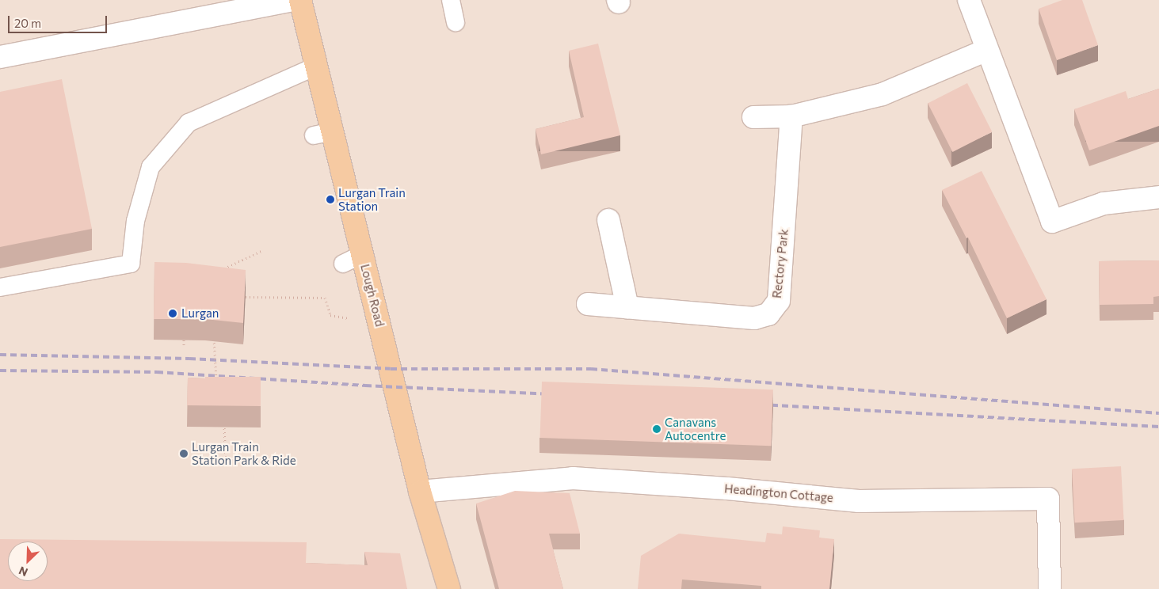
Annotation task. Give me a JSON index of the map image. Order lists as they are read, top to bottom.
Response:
{
  "streets": {
    "main road": ["Lough Road"],
    "street": ["Rectory Park", "Headington Cottage"]
  },
  "crossings": [
    ["Lough Road", "Headington Cottage"]
  ],
  "places": [
    "Lurgan Train Station",
    "Lurgan",
    "Canavans Autocentre",
    "Lurgan Train Station Park & Ride"
  ],
  "scale_bar": "20 m",
  "north": "bottom left"
}
